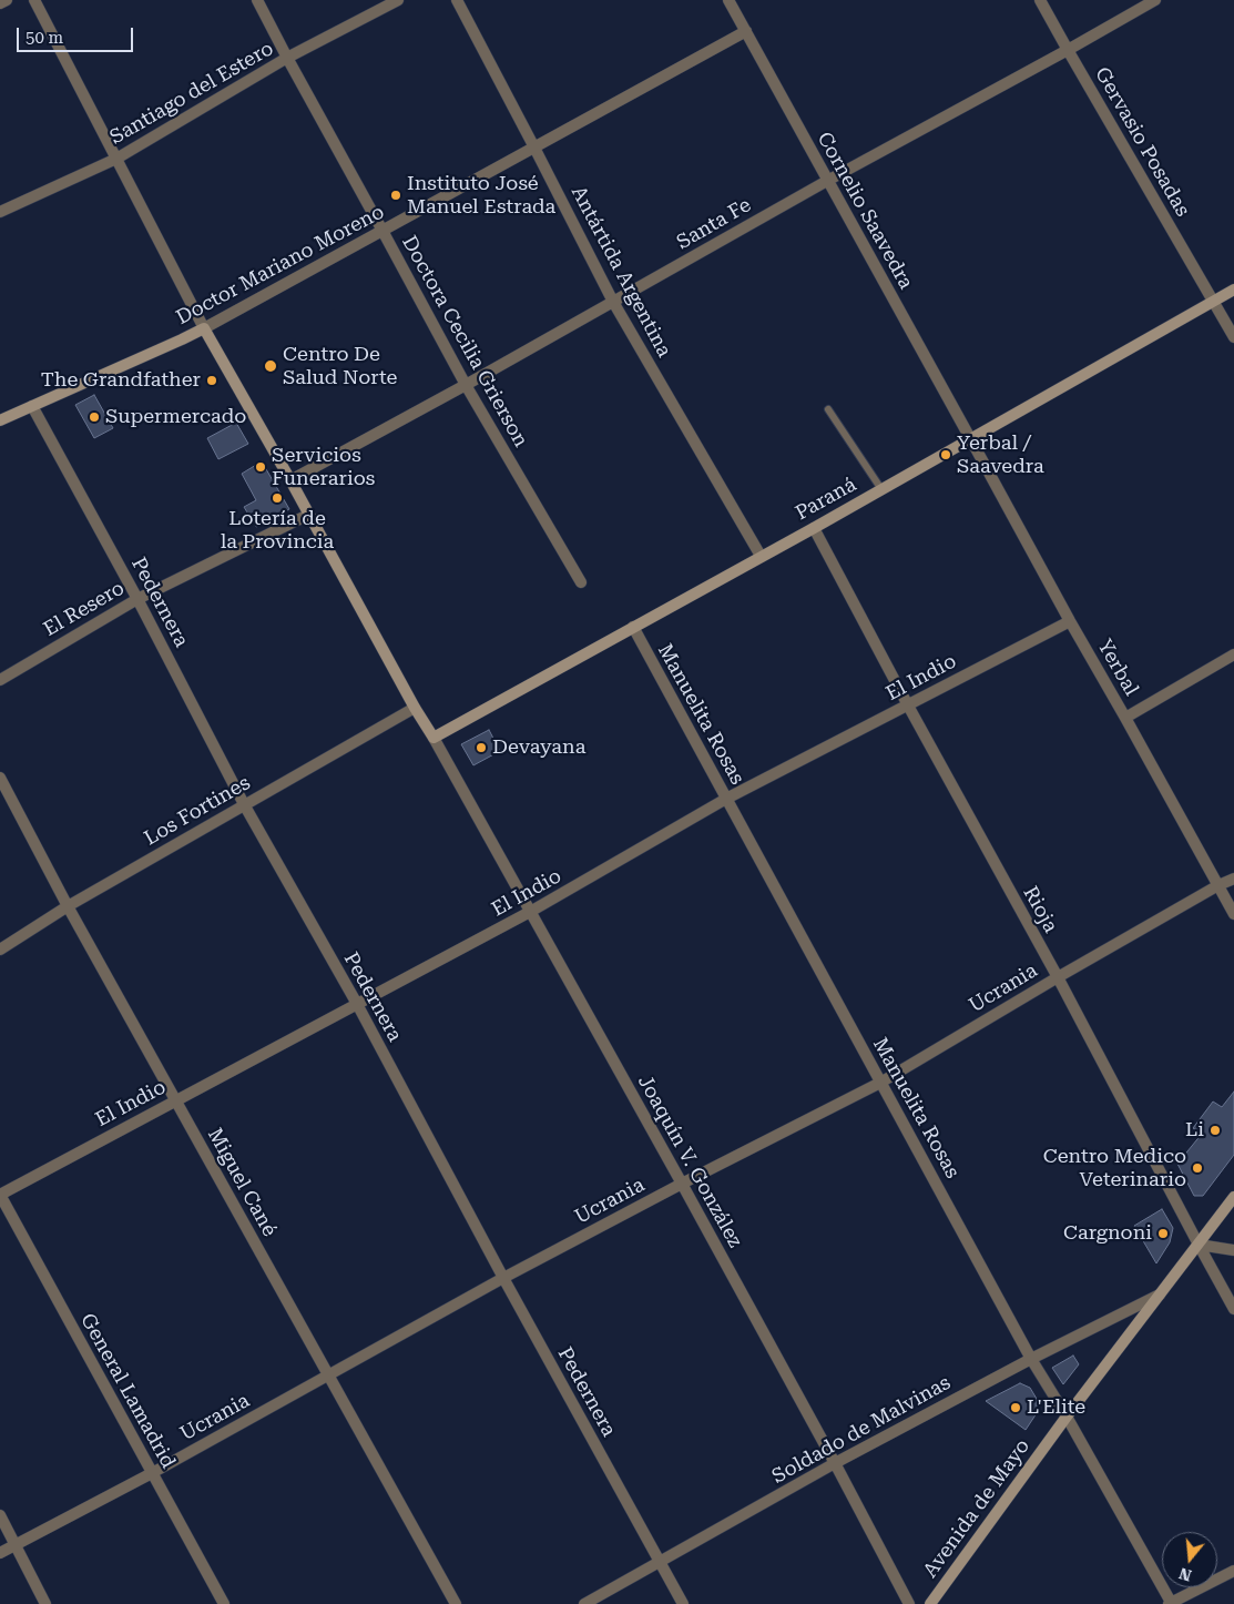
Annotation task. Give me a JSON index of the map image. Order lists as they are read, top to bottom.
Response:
{
  "streets": {
    "street": [
      "Santiago del Estero",
      "Gervasio Posadas",
      "Cornelio Saavedra",
      "Santa Fe",
      "Doctor Mariano Moreno",
      "Antártida Argentina",
      "Doctora Cecilia Grierson",
      "Paraná",
      "Pedernera",
      "El Resero",
      "Yerbal",
      "El Indio",
      "Manuelita Rosas",
      "Los Fortines",
      "Rioja",
      "Ucrania",
      "Joaquín V. González",
      "Miguel Cané",
      "General Lamadrid",
      "Soldado de Malvinas",
      "Avenida de Mayo"
    ]
  },
  "crossings": [
    ["Santiago del Estero", "Doctora Cecilia Grierson"],
    ["Gervasio Posadas", "Santa Fe"],
    ["Gervasio Posadas", "Paraná"],
    ["Cornelio Saavedra", "Santa Fe"],
    ["Cornelio Saavedra", "Doctor Mariano Moreno"],
    ["Cornelio Saavedra", "Paraná"],
    ["Cornelio Saavedra", "Yerbal"],
    ["Santa Fe", "Antártida Argentina"],
    ["Santa Fe", "Doctora Cecilia Grierson"],
    ["Doctor Mariano Moreno", "Antártida Argentina"],
    ["Doctor Mariano Moreno", "Doctora Cecilia Grierson"],
    ["Doctor Mariano Moreno", "Pedernera"],
    ["Antártida Argentina", "Paraná"],
    ["Paraná", "Yerbal"],
    ["Paraná", "Manuelita Rosas"],
    ["Paraná", "Rioja"],
    ["Paraná", "Joaquín V. González"],
    ["Pedernera", "El Resero"],
    ["Pedernera", "El Indio"],
    ["Pedernera", "Los Fortines"],
    ["Pedernera", "Ucrania"],
    ["Pedernera", "Soldado de Malvinas"],
    ["Yerbal", "El Indio"],
    ["Yerbal", "Ucrania"],
    ["El Indio", "Manuelita Rosas"],
    ["El Indio", "Rioja"],
    ["El Indio", "Joaquín V. González"],
    ["El Indio", "Miguel Cané"],
    ["El Indio", "General Lamadrid"],
    ["Manuelita Rosas", "Ucrania"],
    ["Manuelita Rosas", "Soldado de Malvinas"],
    ["Manuelita Rosas", "Avenida de Mayo"],
    ["Los Fortines", "Miguel Cané"],
    ["Rioja", "Ucrania"],
    ["Rioja", "Avenida de Mayo"],
    ["Ucrania", "Joaquín V. González"],
    ["Ucrania", "Miguel Cané"],
    ["Ucrania", "General Lamadrid"],
    ["Joaquín V. González", "Soldado de Malvinas"],
    ["Soldado de Malvinas", "Avenida de Mayo"]
  ],
  "places": [
    "Instituto José Manuel Estrada",
    "Centro De Salud Norte",
    "The Grandfather",
    "Supermercado",
    "Yerbal / Saavedra",
    "Servicios Funerarios",
    "Lotería de la Provincia",
    "Devayana",
    "Li",
    "Centro Medico Veterinario",
    "Cargnoni",
    "L'Elite"
  ],
  "scale_bar": "50 m",
  "north": "bottom"
}
